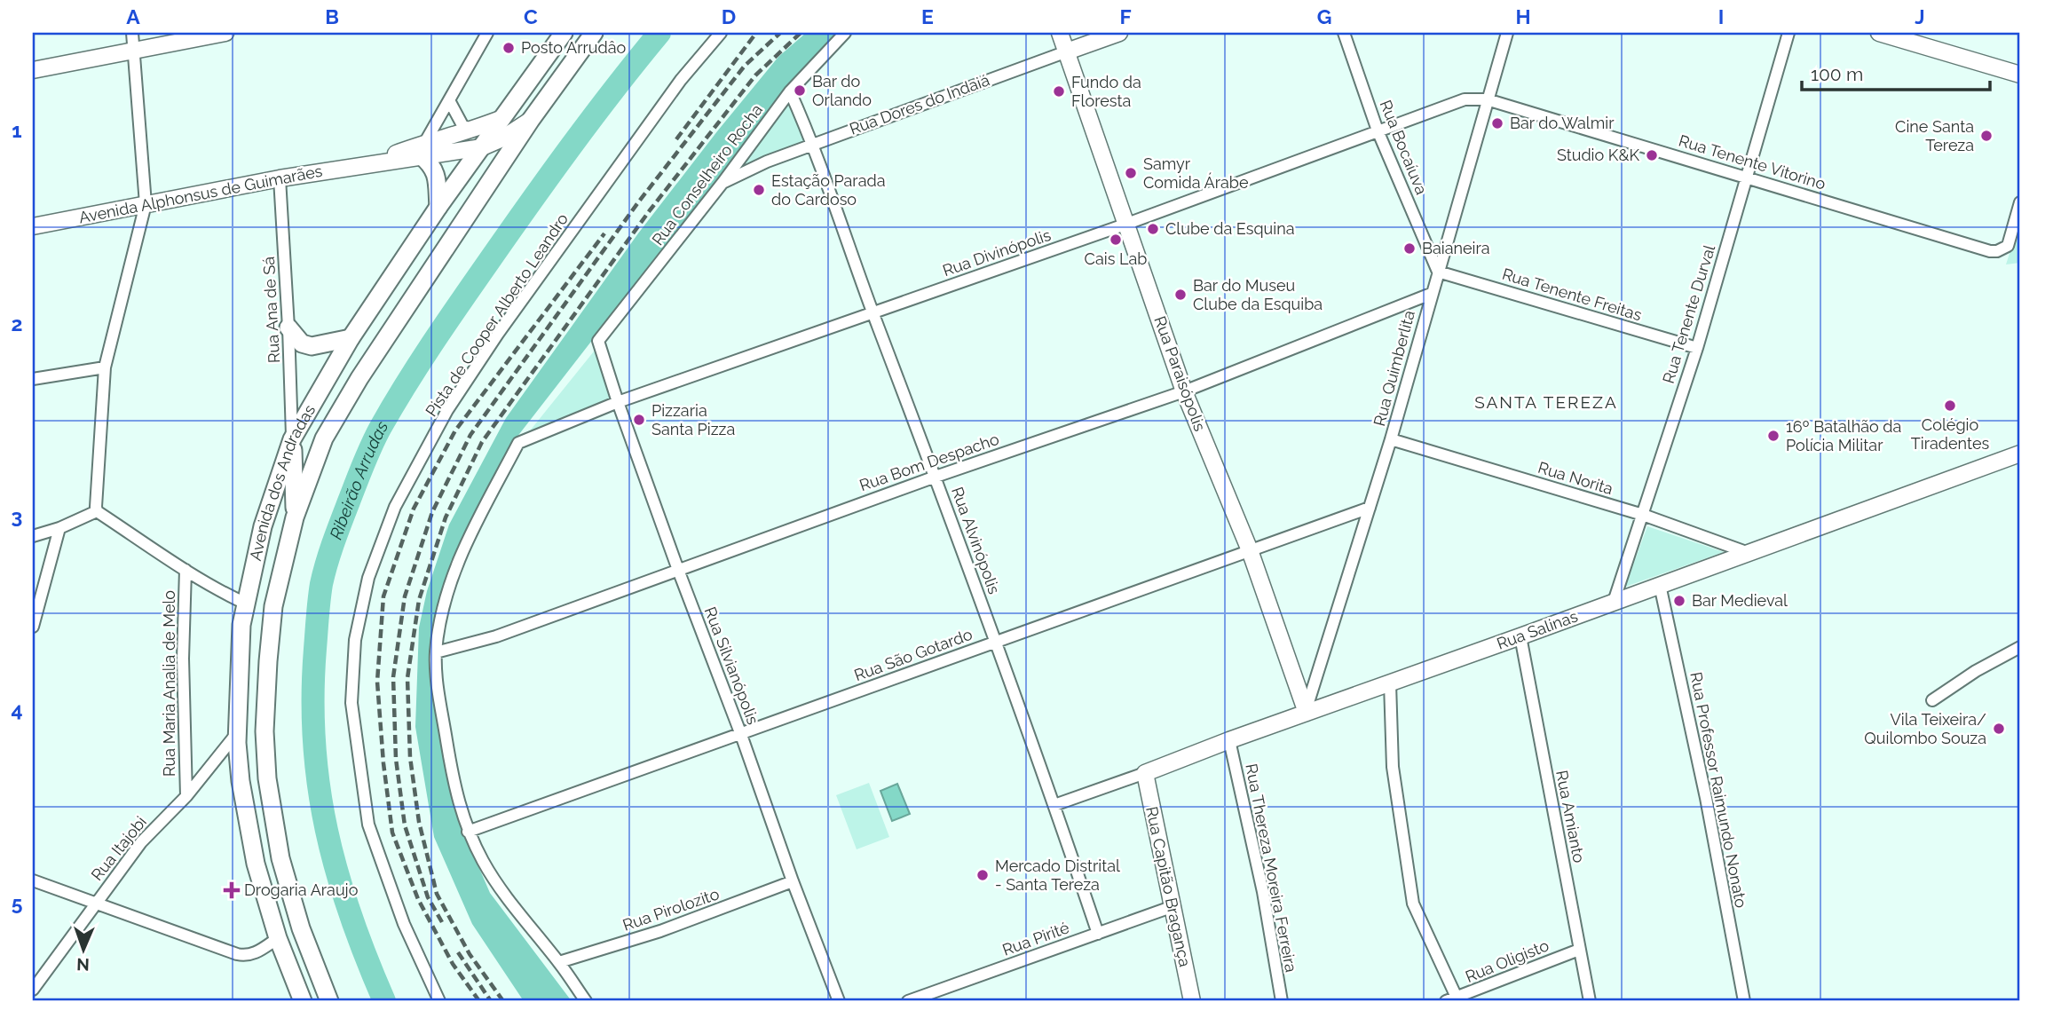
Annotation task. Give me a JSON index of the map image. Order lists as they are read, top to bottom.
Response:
{
  "streets": {
    "main road": ["Avenida dos Andradas"],
    "street": [
      "Rua Dores do Indaiá",
      "Rua Bocaíuva",
      "Rua Tenente Vitorino",
      "Rua Conselheiro Rocha",
      "Avenida Alphonsus de Guimarães",
      "Rua Divinópolis",
      "Rua Tenente Freitas",
      "Rua Ana de Sá",
      "Rua Tenente Durval",
      "Pista de Cooper Alberto Leandro",
      "Rua Quimberlita",
      "Rua Paraisópolis",
      "Rua Bom Despacho",
      "Rua Norita",
      "Rua Alvinópolis",
      "Rua Salinas",
      "Rua São Gotardo",
      "Rua Silvianópolis",
      "Rua Maria Analia de Melo",
      "Rua Professor Raimundo Nonato",
      "Rua Amianto",
      "Rua Itajobi",
      "Rua Thereza Moreira Ferreira",
      "Rua Capitão Bragança",
      "Rua Pirolozito",
      "Rua Pirité",
      "Rua Oligisto"
    ]
  },
  "crossings": [
    ["Rua Dores do Indaiá", "Rua Conselheiro Rocha"],
    ["Rua Dores do Indaiá", "Rua Paraisópolis"],
    ["Rua Dores do Indaiá", "Rua Alvinópolis"],
    ["Rua Bocaíuva", "Rua Divinópolis"],
    ["Rua Bocaíuva", "Rua Tenente Freitas"],
    ["Rua Bocaíuva", "Rua Quimberlita"],
    ["Rua Tenente Vitorino", "Rua Divinópolis"],
    ["Rua Tenente Vitorino", "Rua Tenente Durval"],
    ["Rua Tenente Vitorino", "Rua Quimberlita"],
    ["Rua Conselheiro Rocha", "Rua Alvinópolis"],
    ["Rua Conselheiro Rocha", "Rua Silvianópolis"],
    ["Avenida Alphonsus de Guimarães", "Rua Ana de Sá"],
    ["Avenida Alphonsus de Guimarães", "Avenida dos Andradas"],
    ["Rua Divinópolis", "Rua Quimberlita"],
    ["Rua Divinópolis", "Rua Paraisópolis"],
    ["Rua Divinópolis", "Rua Bom Despacho"],
    ["Rua Divinópolis", "Rua Alvinópolis"],
    ["Rua Divinópolis", "Rua Silvianópolis"],
    ["Rua Tenente Freitas", "Rua Tenente Durval"],
    ["Rua Tenente Freitas", "Rua Quimberlita"],
    ["Rua Ana de Sá", "Avenida dos Andradas"],
    ["Rua Tenente Durval", "Rua Norita"],
    ["Rua Tenente Durval", "Rua Salinas"],
    ["Rua Quimberlita", "Rua Paraisópolis"],
    ["Rua Quimberlita", "Rua Bom Despacho"],
    ["Rua Quimberlita", "Rua Norita"],
    ["Rua Quimberlita", "Rua Salinas"],
    ["Rua Quimberlita", "Rua São Gotardo"],
    ["Rua Paraisópolis", "Rua Bom Despacho"],
    ["Rua Paraisópolis", "Rua Salinas"],
    ["Rua Paraisópolis", "Rua São Gotardo"],
    ["Rua Bom Despacho", "Rua Alvinópolis"],
    ["Rua Bom Despacho", "Rua Silvianópolis"],
    ["Rua Norita", "Rua Salinas"],
    ["Avenida dos Andradas", "Rua Itajobi"],
    ["Rua Alvinópolis", "Rua Salinas"],
    ["Rua Alvinópolis", "Rua São Gotardo"],
    ["Rua Alvinópolis", "Rua Pirité"],
    ["Rua Salinas", "Rua Professor Raimundo Nonato"],
    ["Rua Salinas", "Rua Amianto"],
    ["Rua Salinas", "Rua Thereza Moreira Ferreira"],
    ["Rua Salinas", "Rua Capitão Bragança"],
    ["Rua São Gotardo", "Rua Silvianópolis"],
    ["Rua Silvianópolis", "Rua Pirolozito"],
    ["Rua Maria Analia de Melo", "Rua Itajobi"],
    ["Rua Amianto", "Rua Oligisto"],
    ["Rua Capitão Bragança", "Rua Pirité"]
  ],
  "districts": ["SANTA TEREZA"],
  "water": ["Ribeirão Arrudas"],
  "places": {
    "other": [
      "Posto Arrudâo",
      "Bar do Orlando",
      "Fundo da Floresta",
      "Bar do Walmir",
      "Cine Santa Tereza",
      "Studio K&K",
      "Samyr Comida Árabe",
      "Estação Parada do Cardoso",
      "Clube da Esquina",
      "Cais Lab",
      "Baianeira",
      "Bar do Museu Clube da Esquiba",
      "Colégio Tiradentes",
      "Pizzaria Santa Pizza",
      "16º Batalhão da Polícia Militar",
      "Bar Medieval",
      "Vila Teixeira/ Quilombo Souza",
      "Mercado Distrital - Santa Tereza"
    ],
    "health": ["Drogaria Araujo"]
  },
  "scale_bar": "100 m",
  "north": "bottom",
  "grid": {
    "columns": [
      "A",
      "B",
      "C",
      "D",
      "E",
      "F",
      "G",
      "H",
      "I",
      "J"
    ],
    "rows": [
      "1",
      "2",
      "3",
      "4",
      "5"
    ]
  }
}
